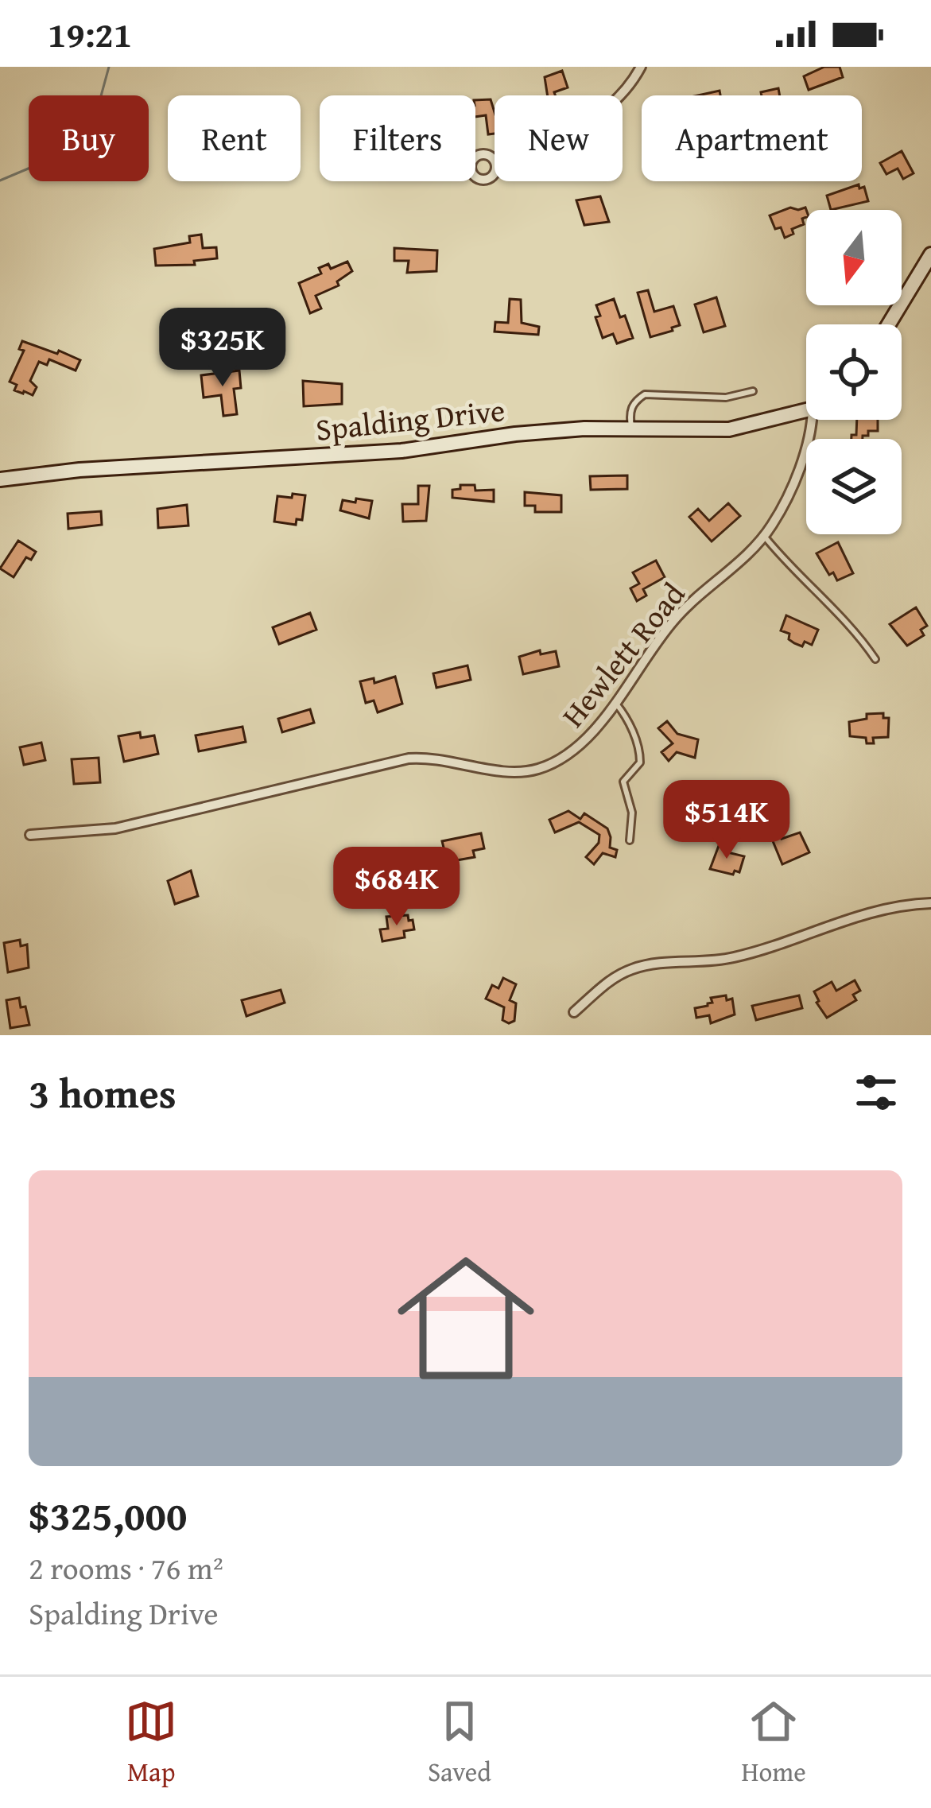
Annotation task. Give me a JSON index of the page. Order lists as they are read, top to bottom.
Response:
{
  "streets": {
    "street": ["Spalding Drive", "Hewlett Road"]
  },
  "north": "bottom",
  "page": {
    "status": "19:21",
    "chip": [
      "Buy",
      "Rent",
      "Filters",
      "New",
      "Apartment"
    ],
    "price": ["$325K", "$514K", "$684K"],
    "heading": "3 homes",
    "list": [
      {
        "name": "$325,000",
        "note": "2 rooms · 76 m² · Spalding Drive"
      }
    ],
    "tabs": ["Map", "Saved", "Home"]
  }
}
